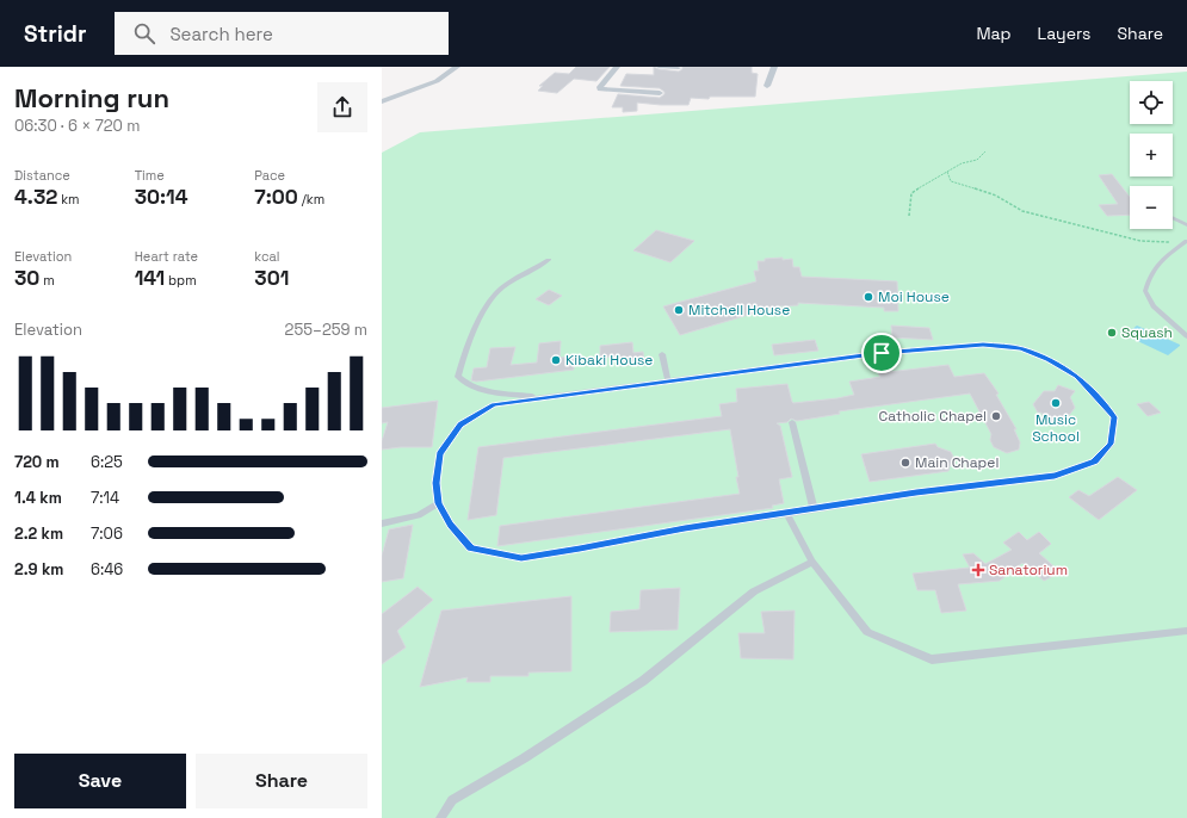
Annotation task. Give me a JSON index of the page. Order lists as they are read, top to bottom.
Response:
{
  "places": {
    "other": [
      "Moi House",
      "Mitchell House",
      "Squash",
      "Kibaki House",
      "Music School",
      "Catholic Chapel",
      "Main Chapel"
    ],
    "health": ["Sanatorium"]
  },
  "page": {
    "header": "Stridr",
    "search": "Search here",
    "nav": ["Map", "Layers", "Share"],
    "heading": ["Morning run", "06:30 · 6 × 720 m"],
    "map_buttons": ["+", "−"],
    "stats": [
      ["Distance", "4.32 km"],
      ["Time", "30:14"],
      ["Pace", "7:00 /km"],
      ["Elevation", "30 m"],
      ["Heart rate", "141 bpm"],
      ["kcal", "301"]
    ],
    "chart": ["Elevation", "255–259 m"],
    "list": [
      {
        "name": "720 m",
        "note": "6:25"
      },
      {
        "name": "1.4 km",
        "note": "7:14"
      },
      {
        "name": "2.2 km",
        "note": "7:06"
      },
      {
        "name": "2.9 km",
        "note": "6:46"
      }
    ],
    "buttons": ["Save", "Share"]
  }
}
